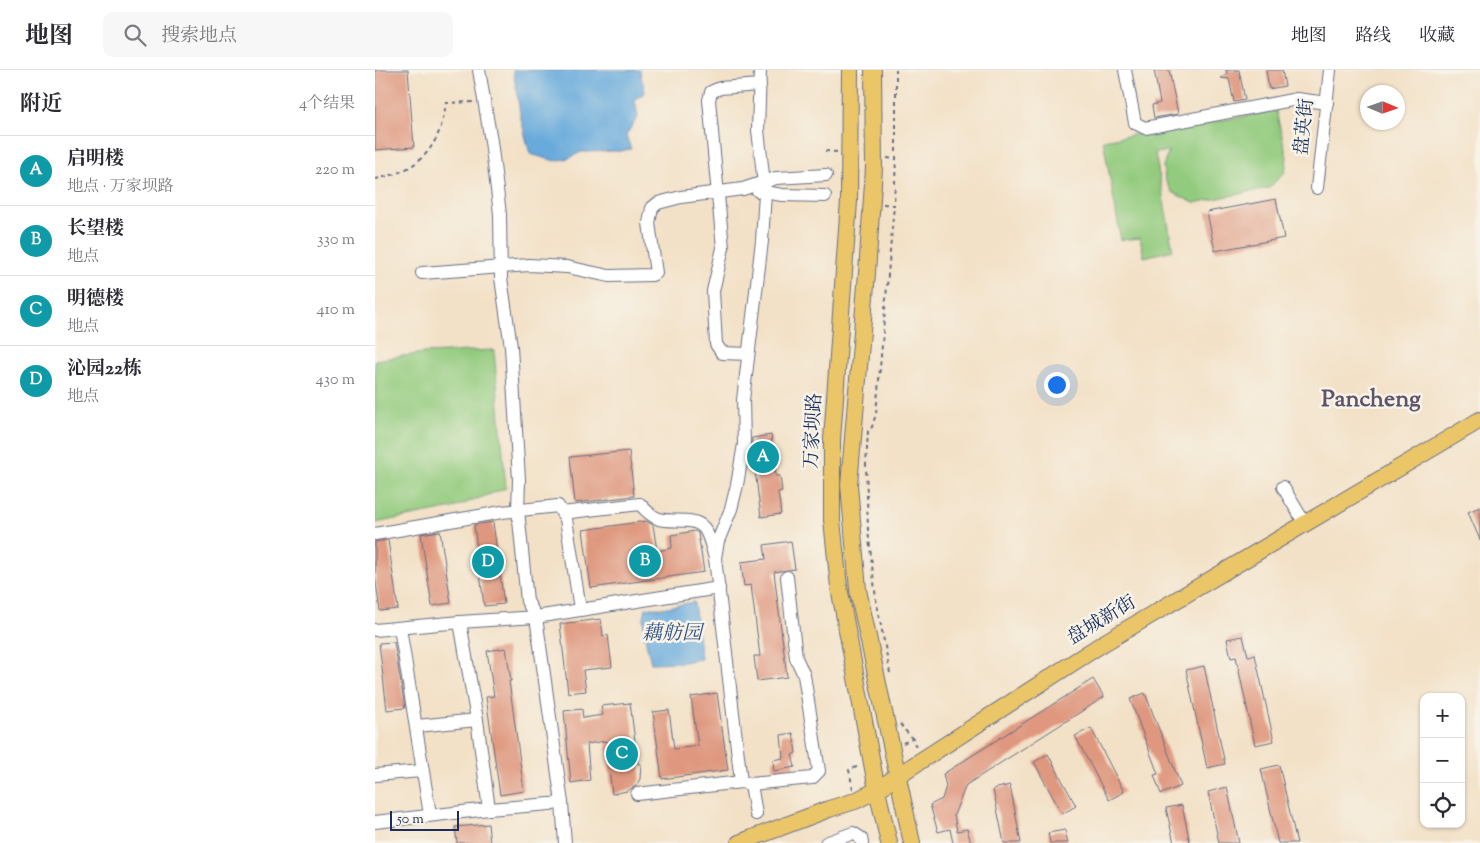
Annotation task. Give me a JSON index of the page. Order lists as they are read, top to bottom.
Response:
{
  "streets": {
    "main road": ["万家坝路", "盘城新街"],
    "street": ["盘英街"]
  },
  "crossings": [
    ["万家坝路", "盘城新街"]
  ],
  "districts": ["Pancheng"],
  "water": ["藕舫园"],
  "scale_bar": "50 m",
  "north": "right",
  "page": {
    "header": "地图",
    "search": "搜索地点",
    "nav": ["地图", "路线", "收藏"],
    "heading": ["附近", "4个结果"],
    "list": [
      {
        "mark": "A",
        "name": "启明楼",
        "note": "地点 · 万家坝路",
        "value": "220 m"
      },
      {
        "mark": "B",
        "name": "长望楼",
        "note": "地点",
        "value": "330 m"
      },
      {
        "mark": "C",
        "name": "明德楼",
        "note": "地点",
        "value": "410 m"
      },
      {
        "mark": "D",
        "name": "沁园22栋",
        "note": "地点",
        "value": "430 m"
      }
    ],
    "pins": [
      "A",
      "B",
      "D",
      "C"
    ],
    "map_buttons": ["+", "−"],
    "scale": "50 m"
  }
}
